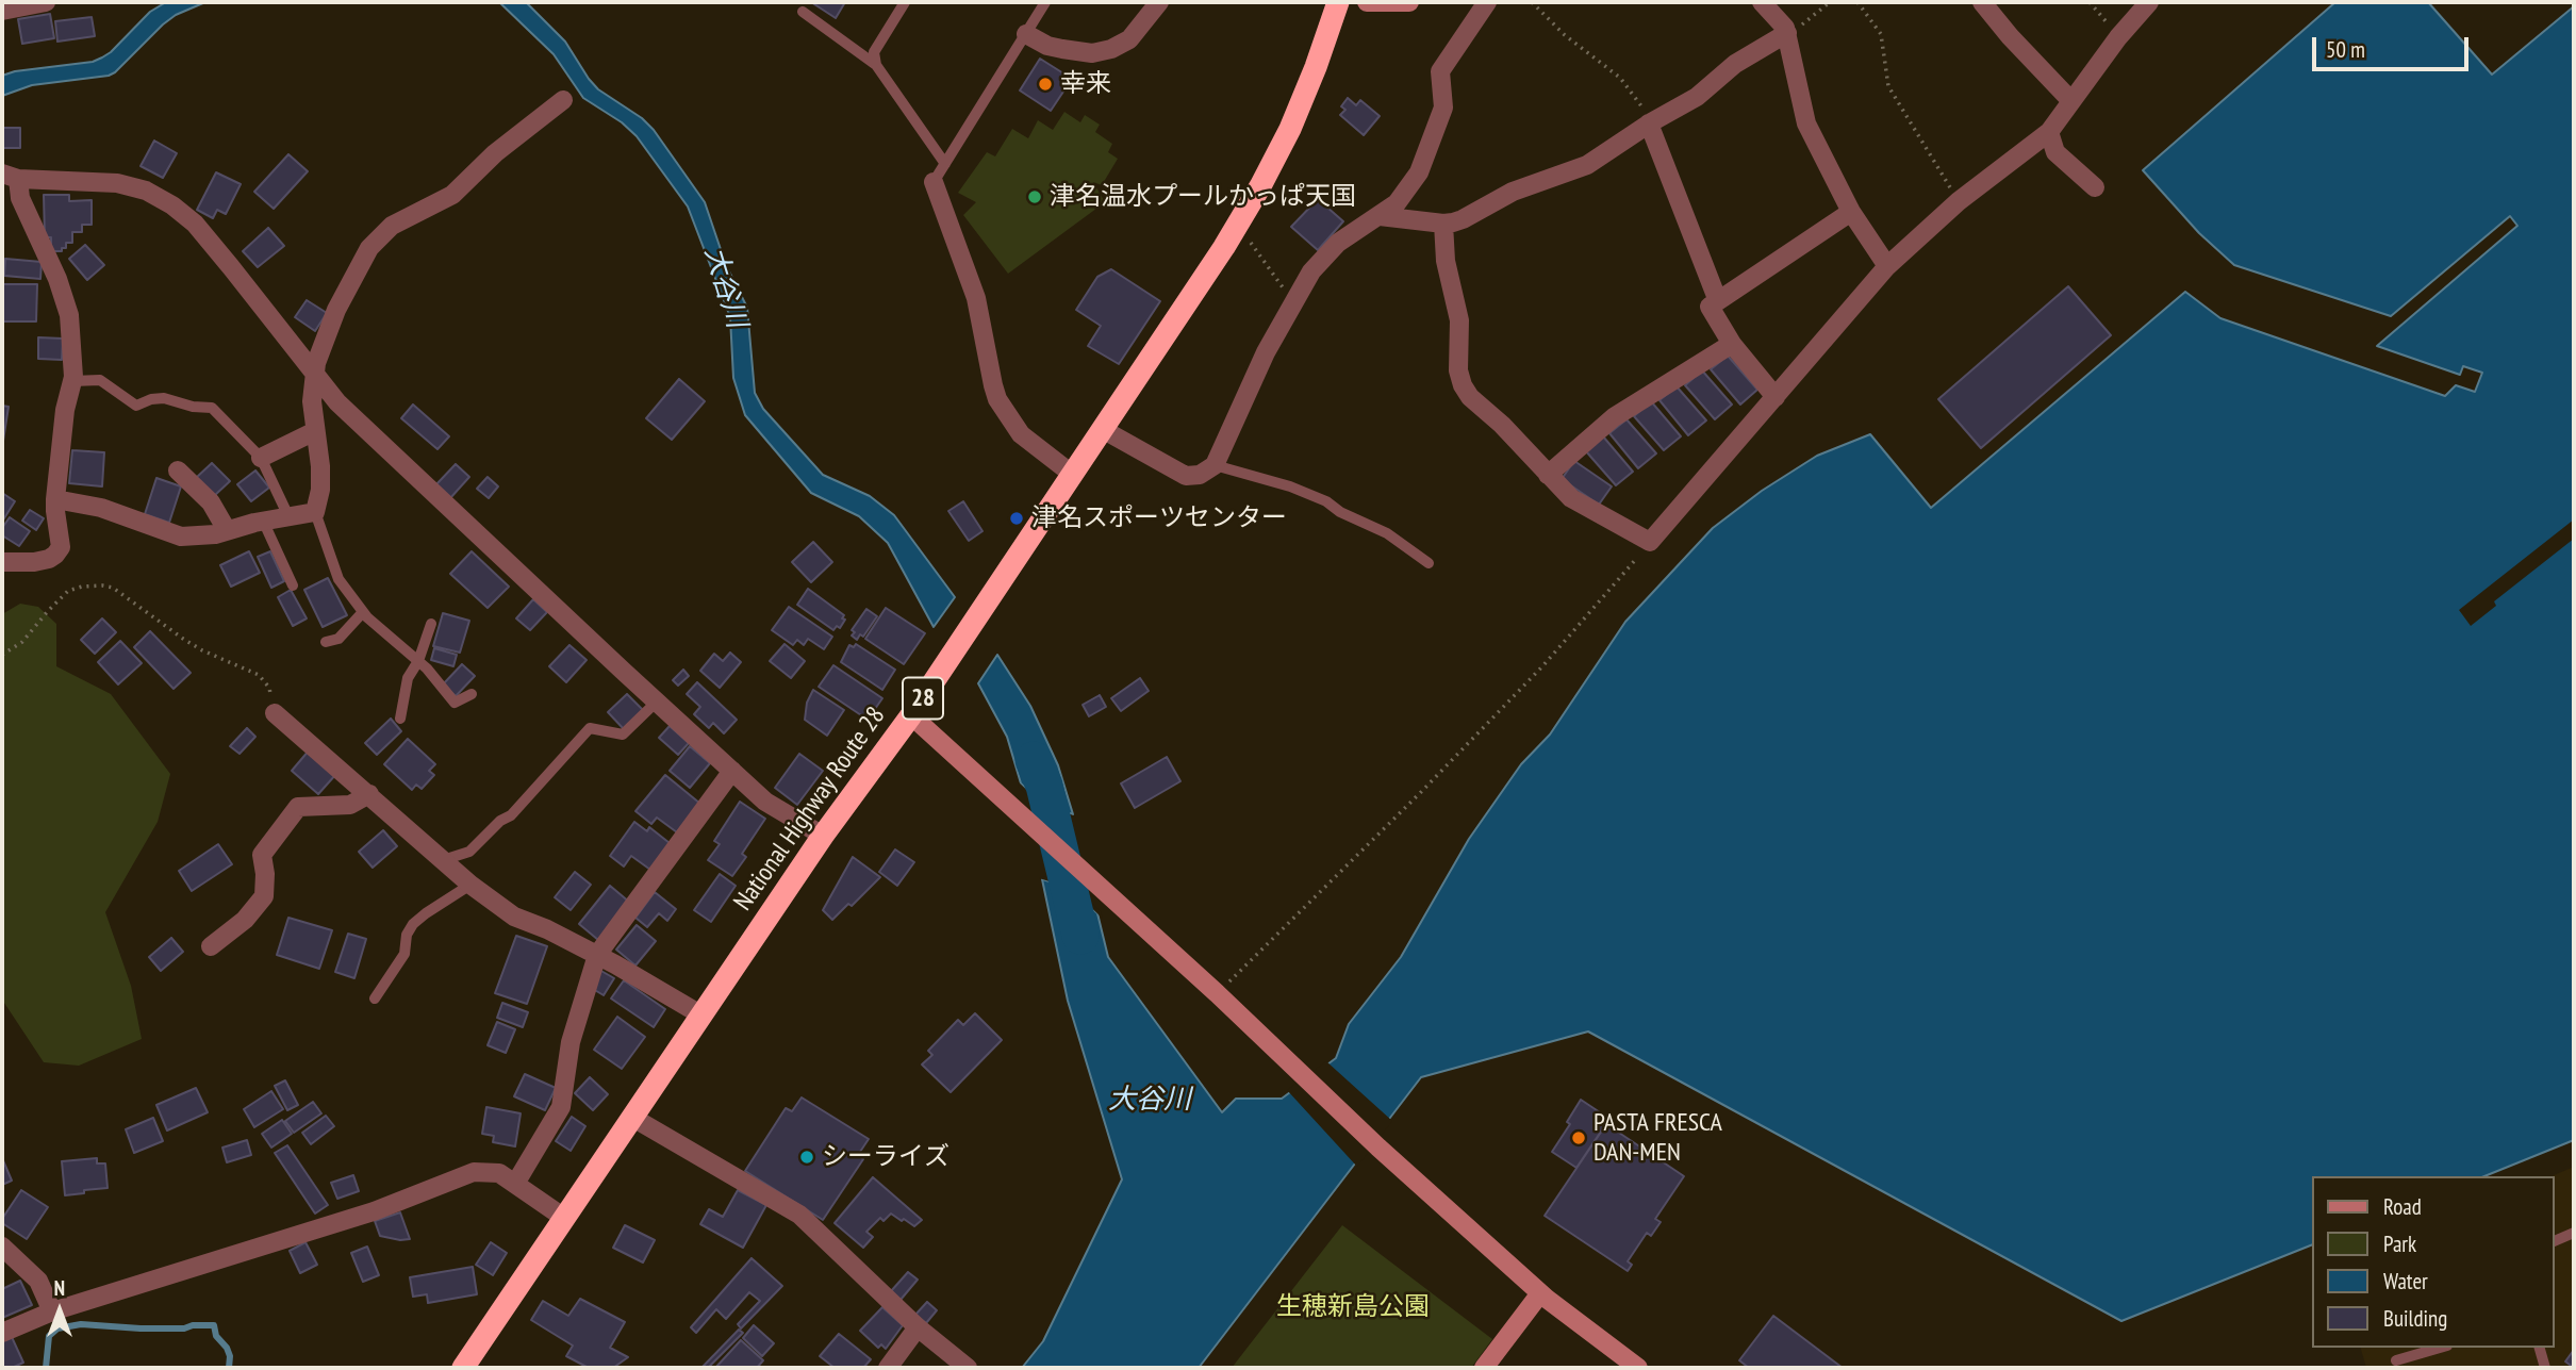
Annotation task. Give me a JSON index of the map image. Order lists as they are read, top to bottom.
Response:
{
  "streets": {
    "highway": ["28", "National Highway Route 28"]
  },
  "water": ["大谷川"],
  "parks": ["生穂新島公園"],
  "places": [
    "幸来",
    "津名温水プールかっぱ天国",
    "津名スポーツセンター",
    "PASTA FRESCA DAN-MEN",
    "シーライズ"
  ],
  "legend": [
    "Road",
    "Park",
    "Water",
    "Building"
  ],
  "scale_bar": "50 m",
  "north": "top"
}
